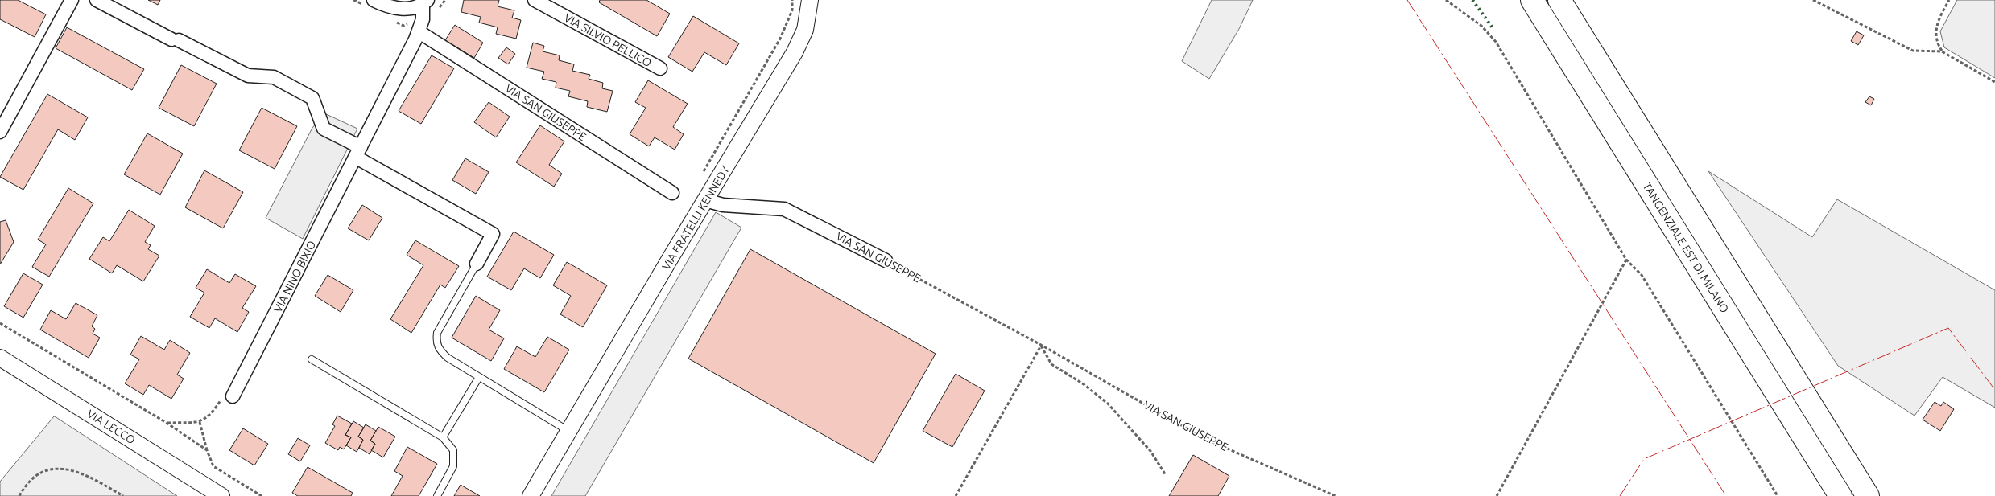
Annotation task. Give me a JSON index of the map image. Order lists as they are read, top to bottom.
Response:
{
  "streets": {
    "highway": ["TANGENZIALE EST DI MILANO"],
    "street": [
      "VIA SILVIO PELLICO",
      "VIA SAN GIUSEPPE",
      "VIA FRATELLI KENNEDY",
      "VIA NINO BIXIO",
      "VIA LECCO"
    ]
  },
  "crossings": [
    ["VIA SAN GIUSEPPE", "VIA FRATELLI KENNEDY"],
    ["VIA SAN GIUSEPPE", "VIA NINO BIXIO"]
  ]
}
